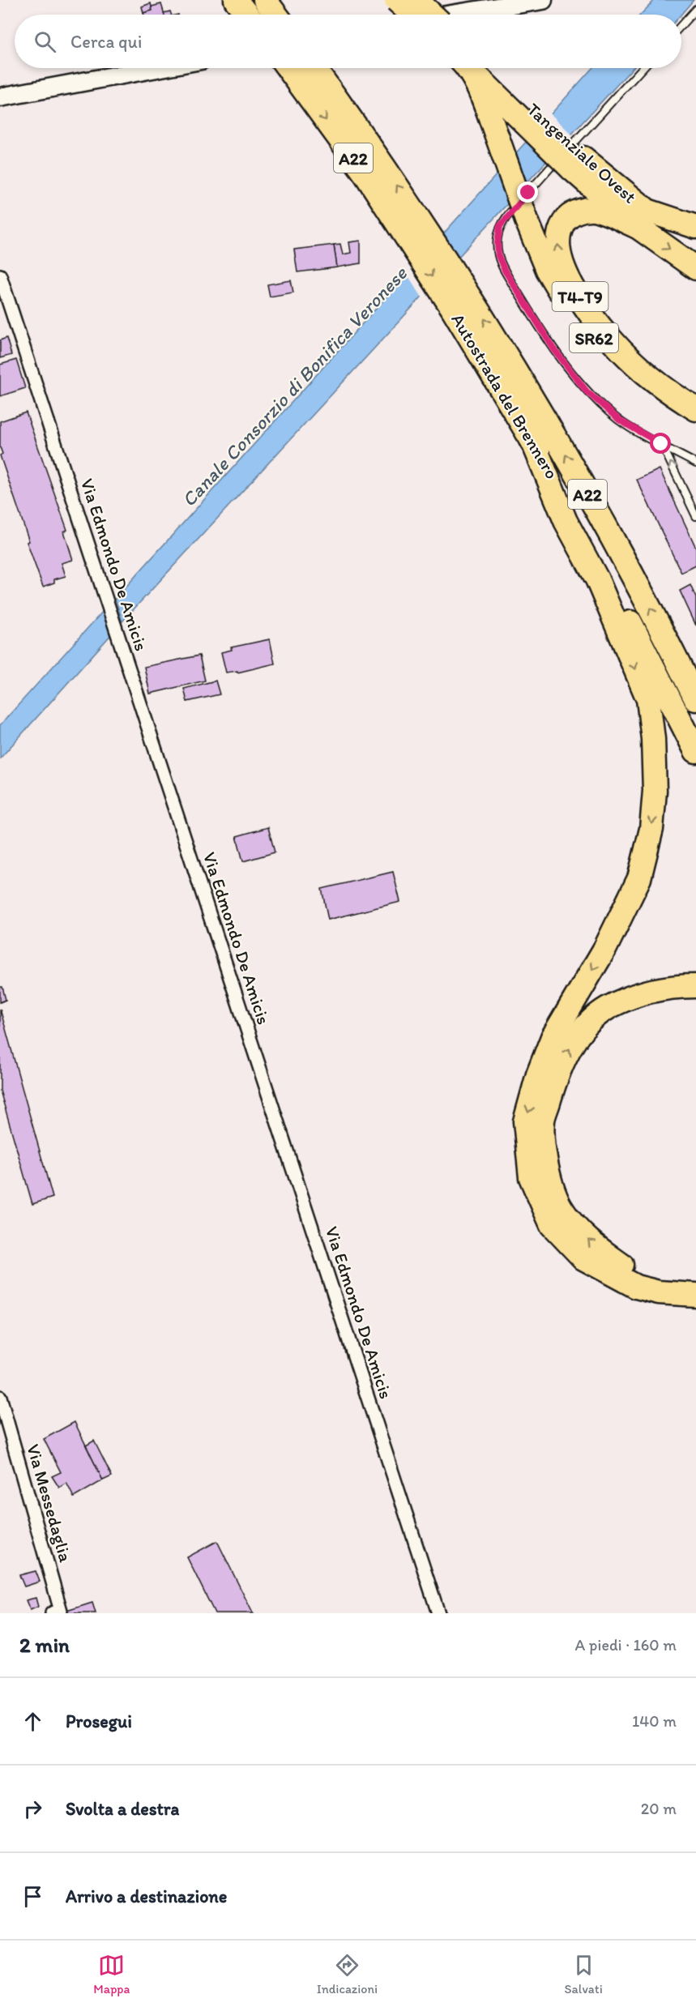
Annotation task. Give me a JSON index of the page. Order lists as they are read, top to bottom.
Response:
{
  "streets": {
    "highway": [
      "Tangenziale Ovest",
      "A22",
      "T4-T9",
      "SR62",
      "Autostrada del Brennero"
    ],
    "street": ["Via Edmondo De Amicis", "Via Messedaglia"]
  },
  "crossings": [
    ["Tangenziale Ovest", "T4-T9"]
  ],
  "water": ["Canale Consorzio di Bonifica Veronese"],
  "page": {
    "search": "Cerca qui",
    "heading": ["2 min", "A piedi · 160 m"],
    "list": [
      ["Prosegui", "140 m"],
      ["Svolta a destra", "20 m"],
      "Arrivo a destinazione"
    ],
    "nav": ["Mappa", "Indicazioni", "Salvati"]
  }
}
